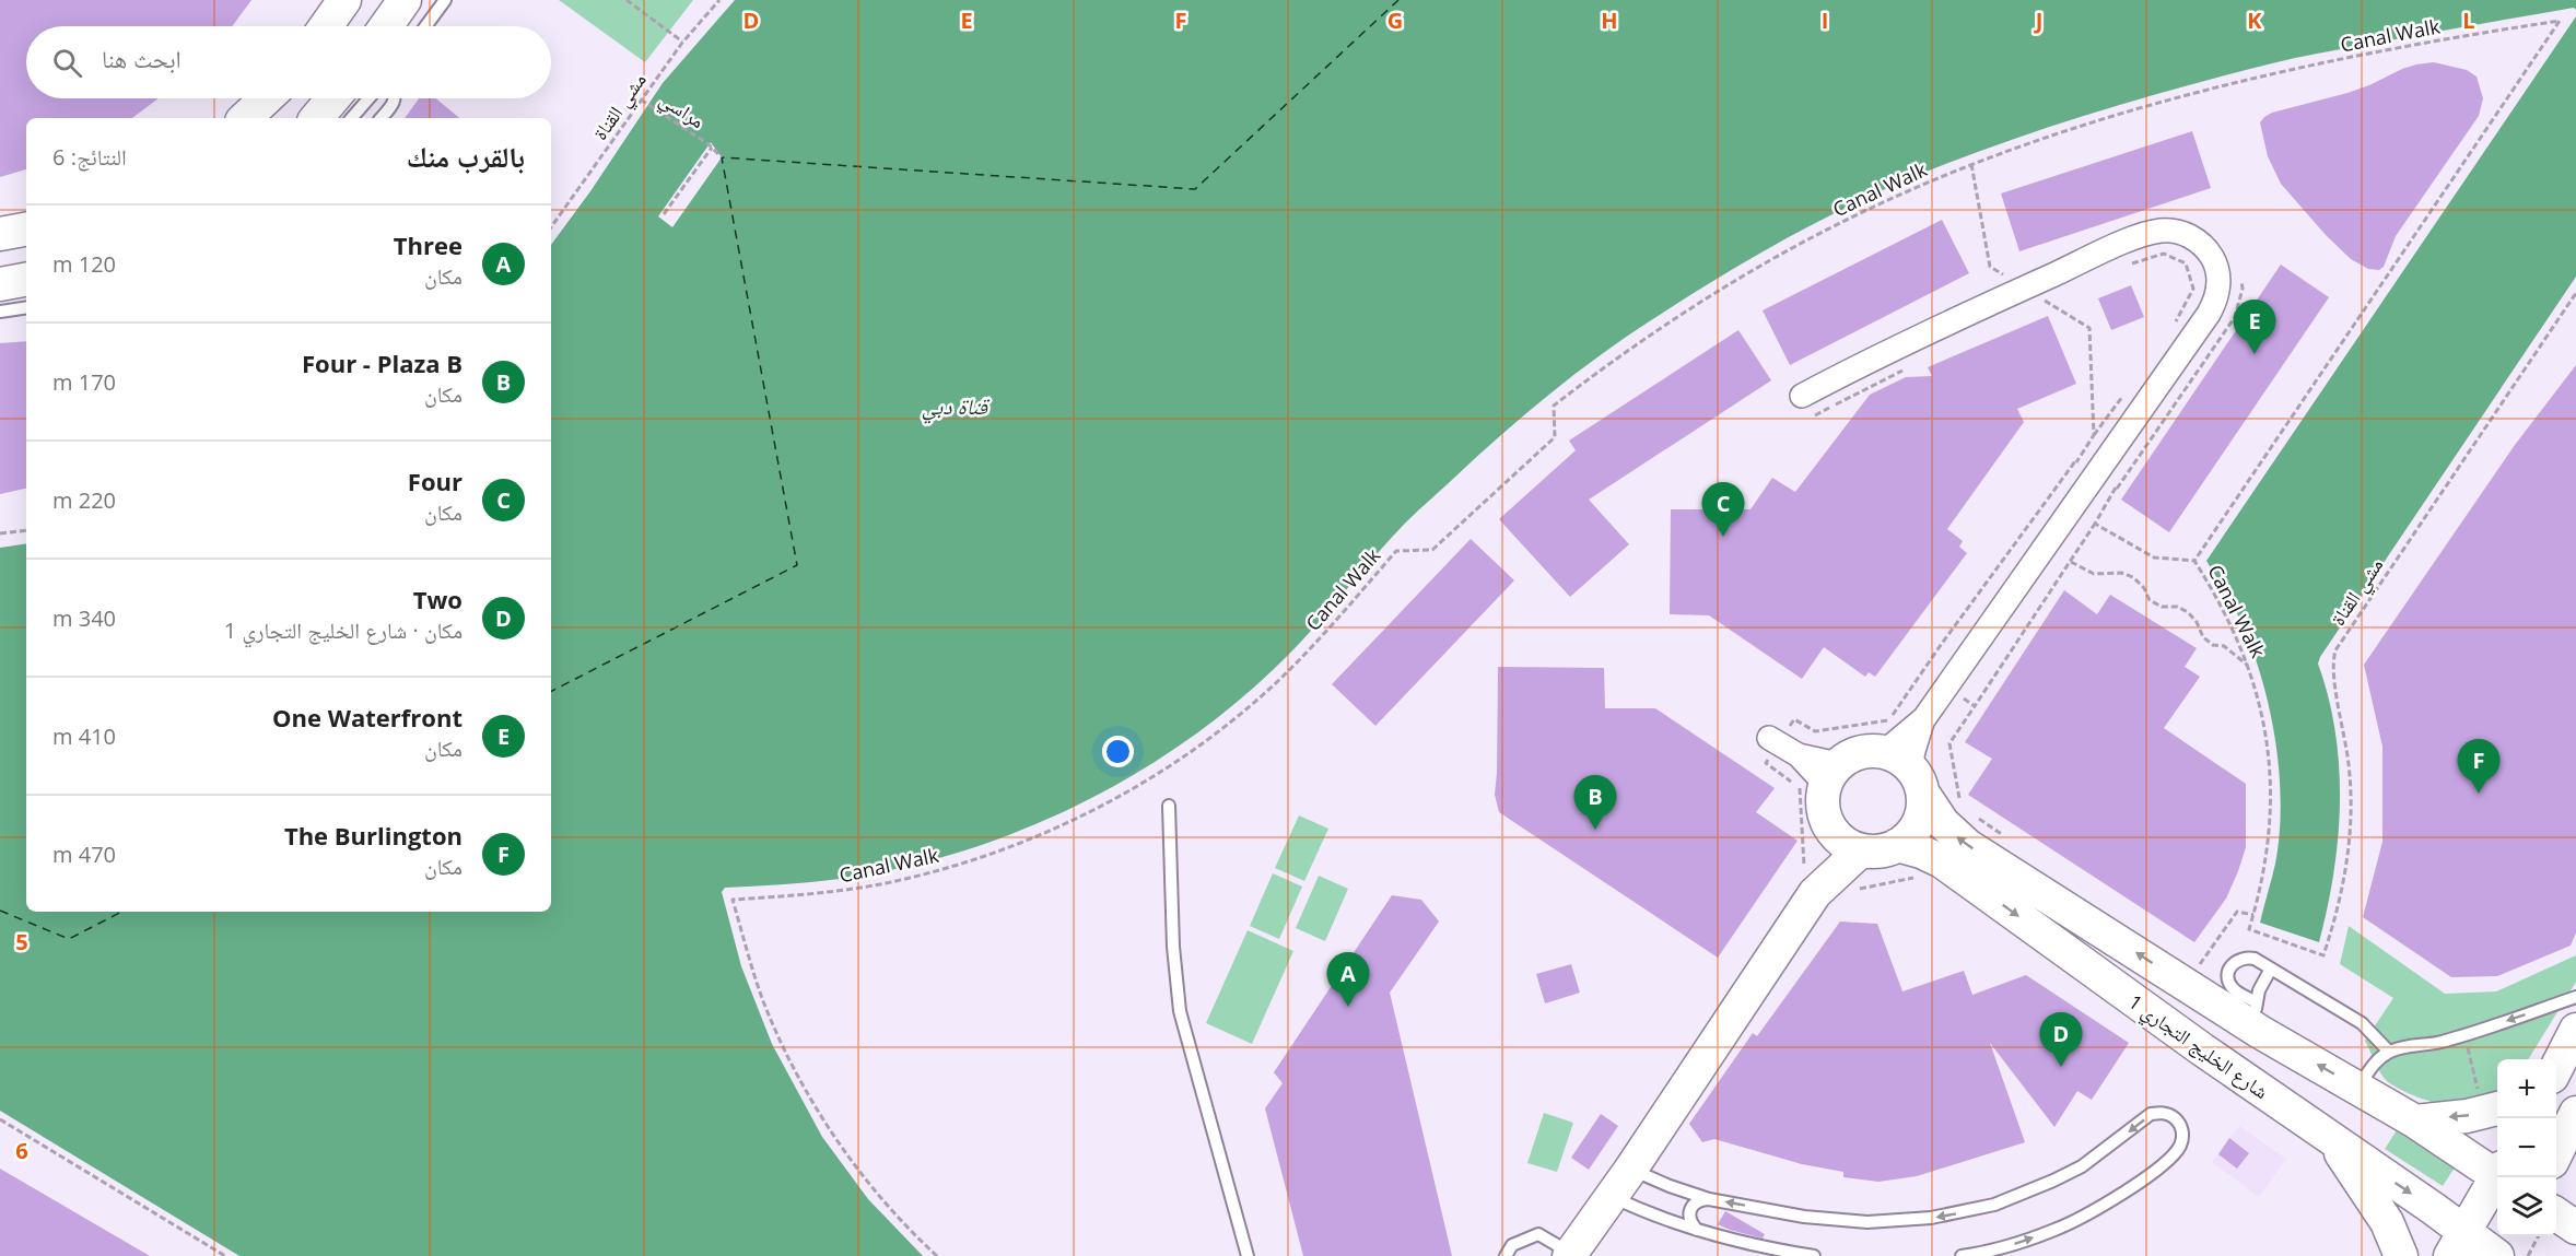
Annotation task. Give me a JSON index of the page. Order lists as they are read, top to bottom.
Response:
{
  "streets": {
    "main road": ["شارع الخليج التجاري 1"],
    "path": ["Canal Walk", "مشي القناة", "مراسي"]
  },
  "crossings": [
    ["Canal Walk", "مشي القناة"],
    ["مشي القناة", "مراسي"]
  ],
  "water": ["قناة دبي"],
  "page": {
    "search": "ابحث هنا",
    "heading": ["بالقرب منك", "النتائج: 6"],
    "list": [
      {
        "mark": "A",
        "name": "Three",
        "note": "مكان",
        "value": "120 m"
      },
      {
        "mark": "B",
        "name": "Four - Plaza B",
        "note": "مكان",
        "value": "170 m"
      },
      {
        "mark": "C",
        "name": "Four",
        "note": "مكان",
        "value": "220 m"
      },
      {
        "mark": "D",
        "name": "Two",
        "note": "مكان · شارع الخليج التجاري 1",
        "value": "340 m"
      },
      {
        "mark": "E",
        "name": "One Waterfront",
        "note": "مكان",
        "value": "410 m"
      },
      {
        "mark": "F",
        "name": "The Burlington",
        "note": "مكان",
        "value": "470 m"
      }
    ],
    "pins": [
      "E",
      "C",
      "F",
      "B",
      "A",
      "D"
    ],
    "map_buttons": ["+", "−"]
  },
  "grid": {
    "columns": [
      "D",
      "E",
      "F",
      "G",
      "H",
      "I",
      "J",
      "K",
      "L"
    ],
    "rows": ["5", "6"]
  }
}
